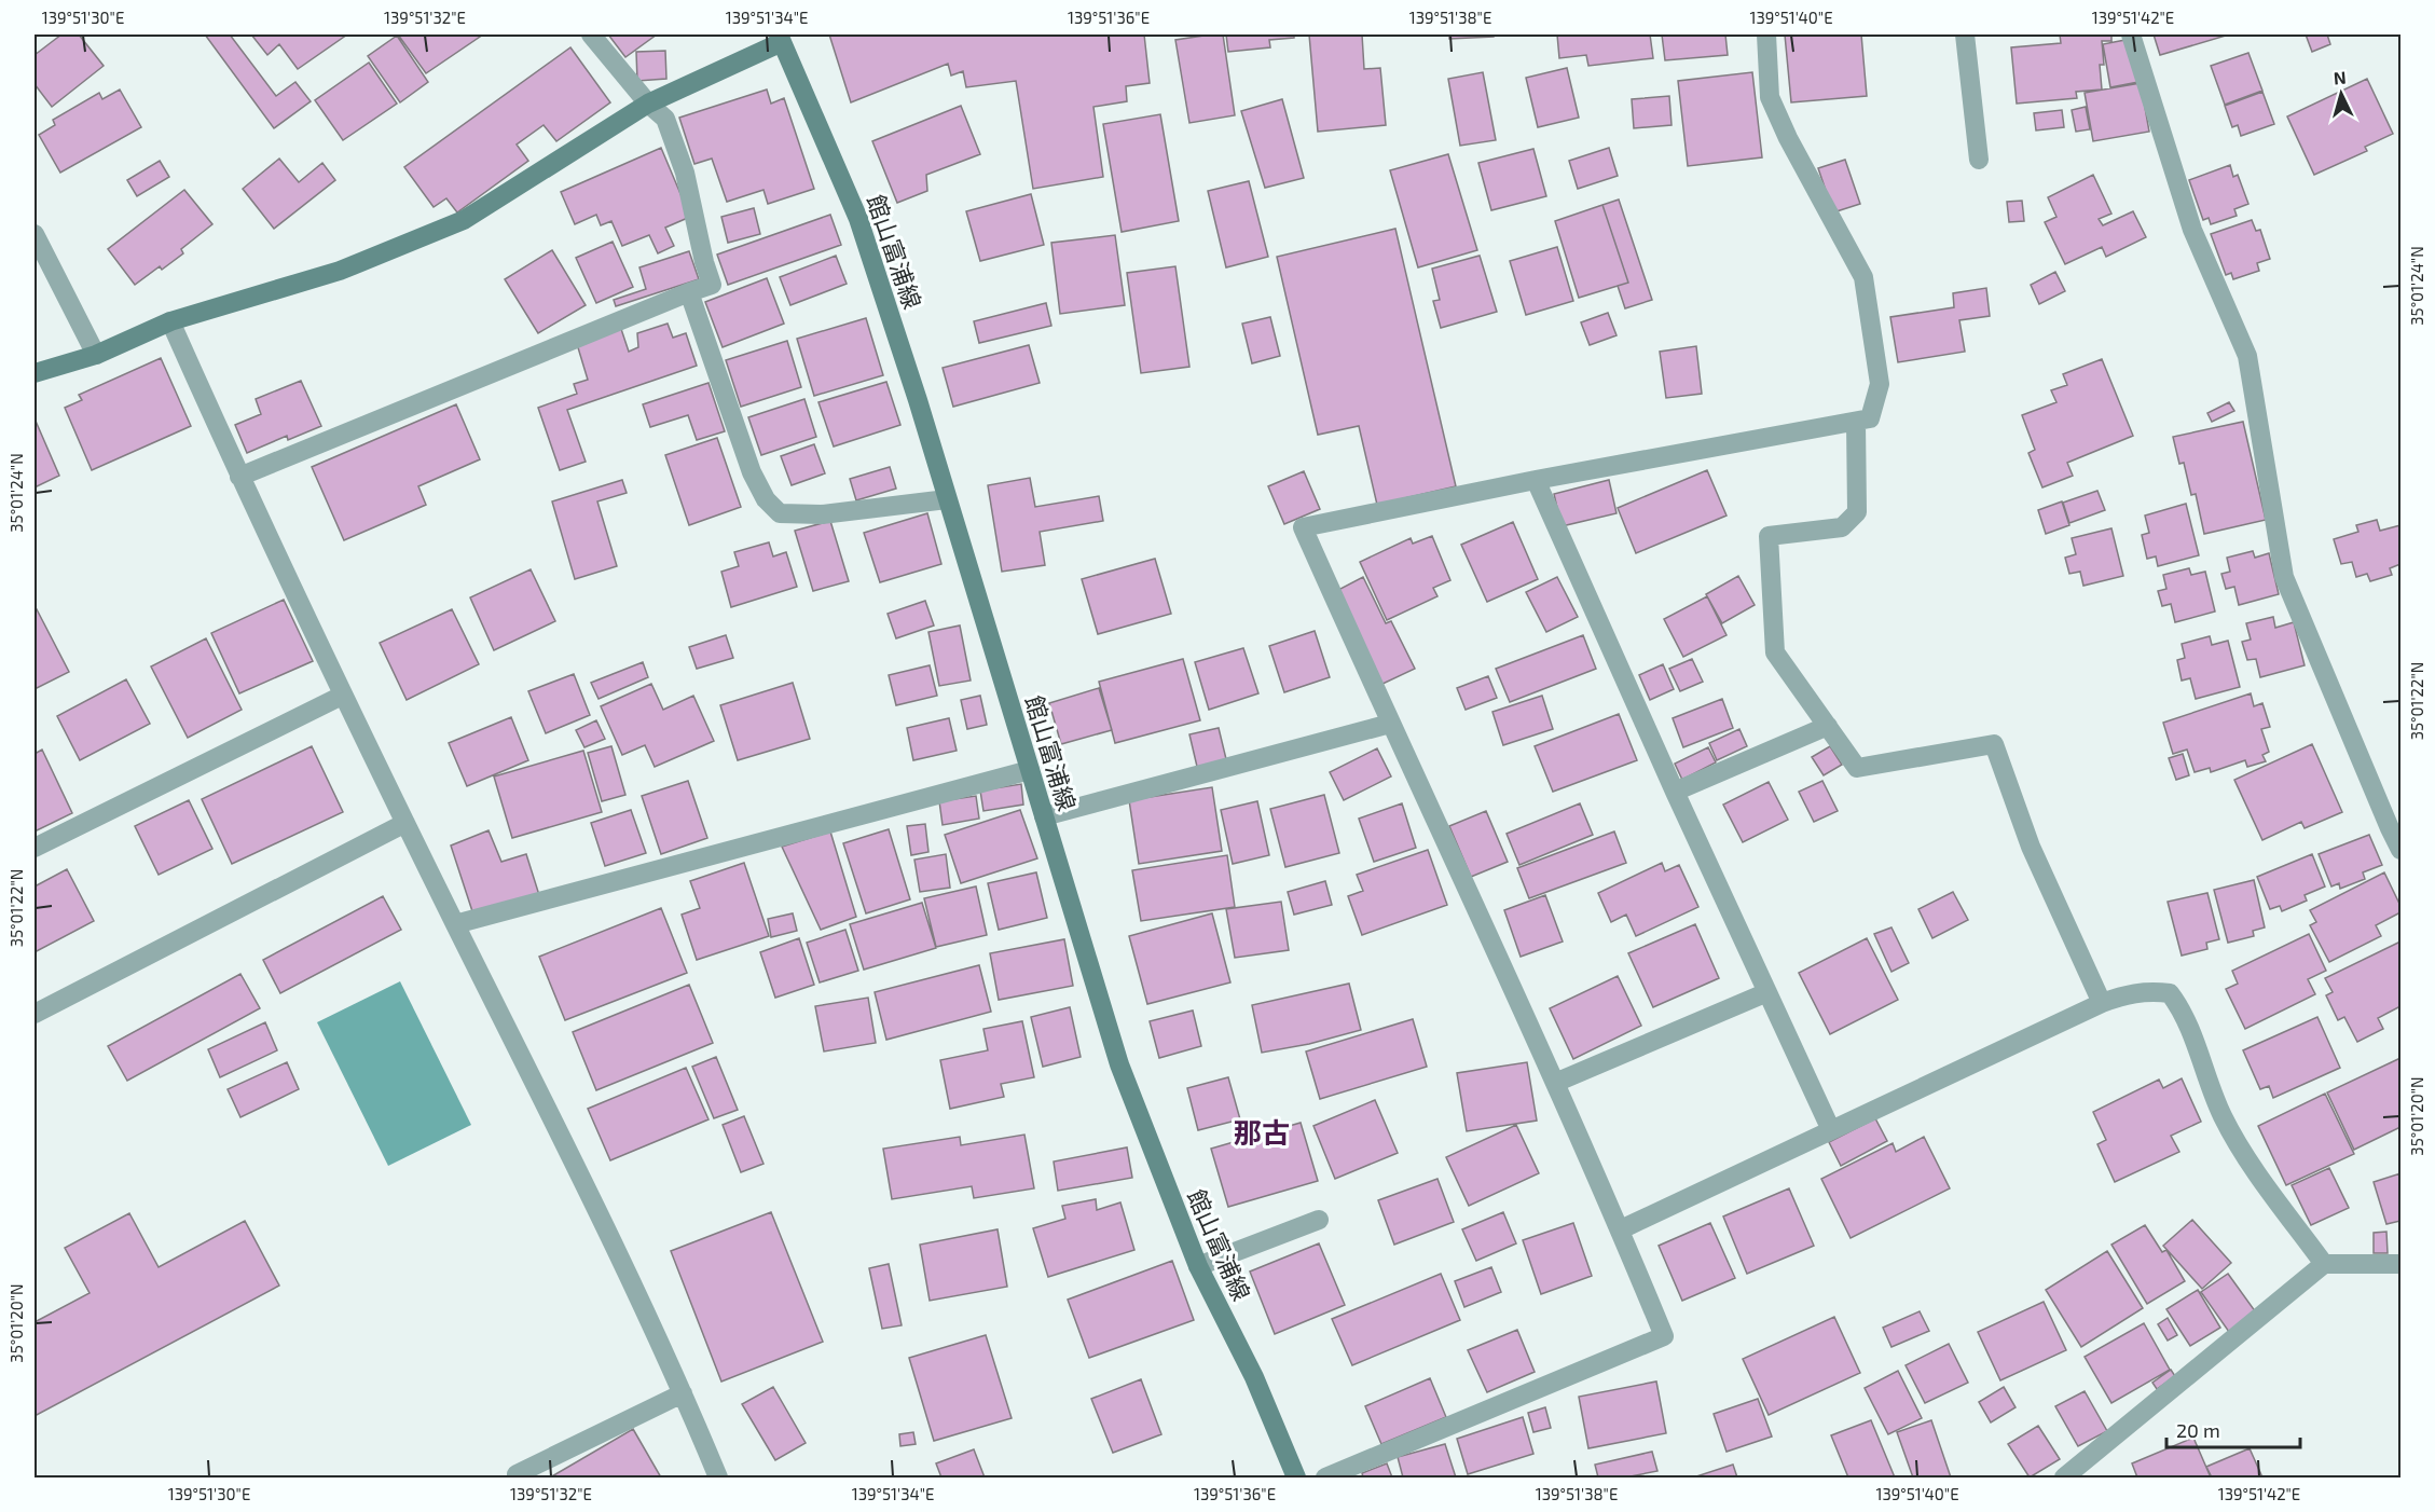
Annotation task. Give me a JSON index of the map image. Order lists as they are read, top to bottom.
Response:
{
  "streets": {
    "main road": ["館山富浦線"]
  },
  "districts": ["那古"],
  "scale_bar": "20 m",
  "north": "top",
  "coordinates": [
    "139°51'30\"E",
    "139°51'32\"E",
    "139°51'34\"E",
    "139°51'36\"E",
    "139°51'38\"E",
    "139°51'40\"E",
    "139°51'42\"E",
    "35°01'24\"N",
    "35°01'22\"N",
    "35°01'20\"N"
  ]
}
